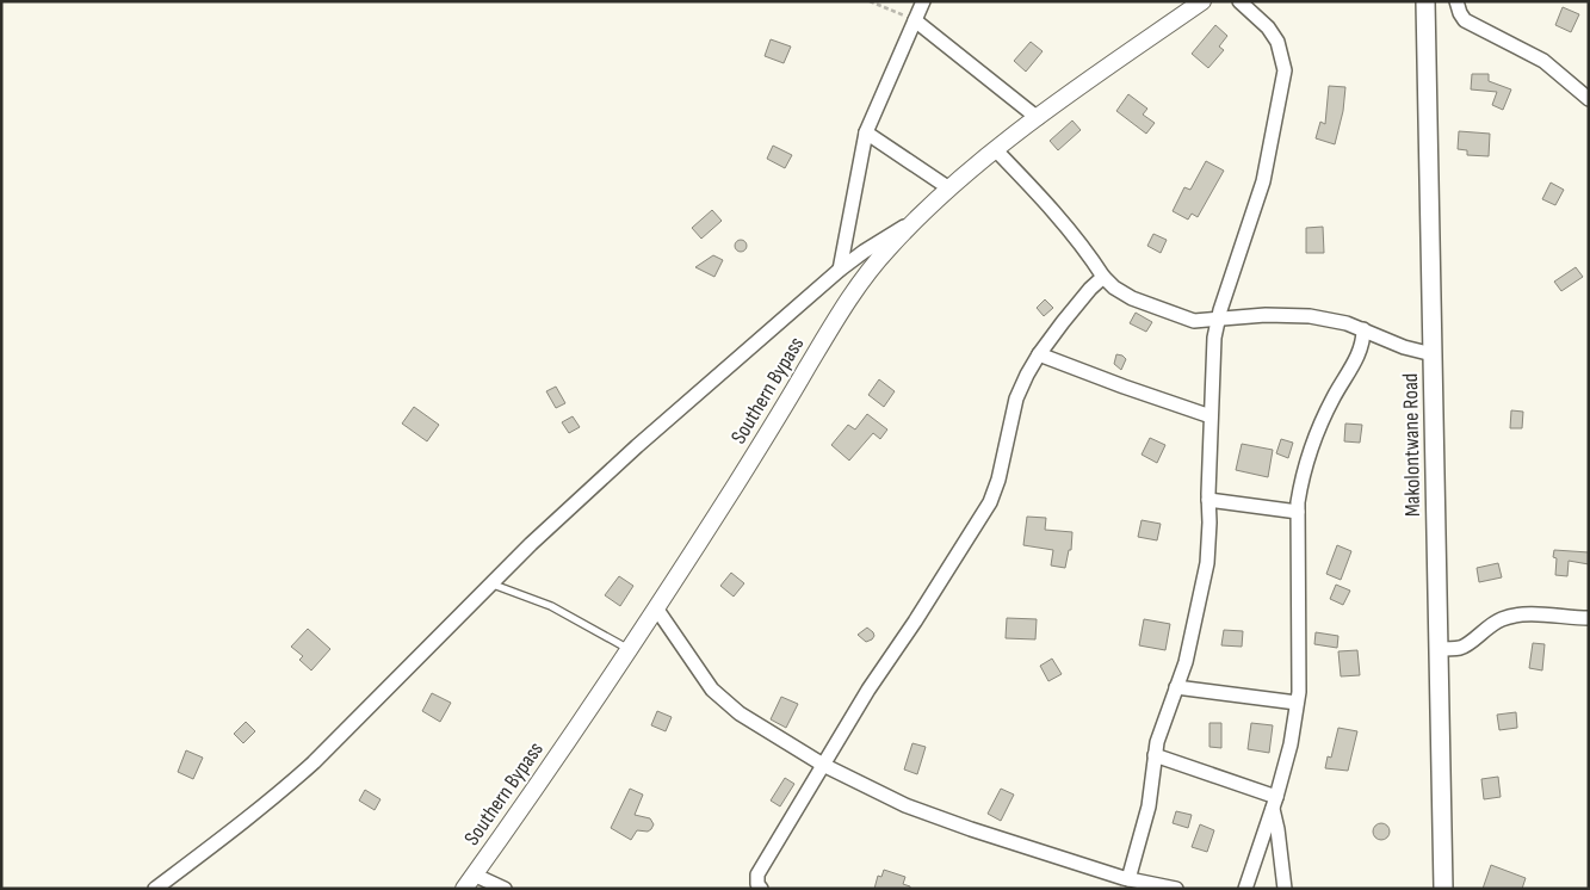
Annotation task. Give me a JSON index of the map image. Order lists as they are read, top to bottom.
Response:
{
  "streets": {
    "main road": ["Makolontwane Road"],
    "street": ["Southern Bypass"]
  }
}
